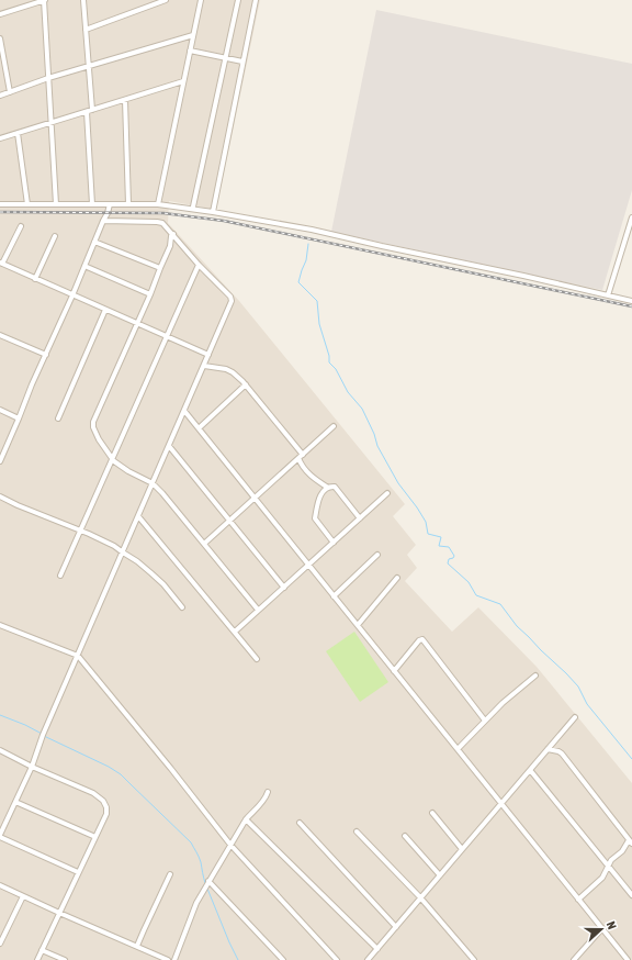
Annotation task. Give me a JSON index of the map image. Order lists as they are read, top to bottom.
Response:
{
  "north": "right"
}
